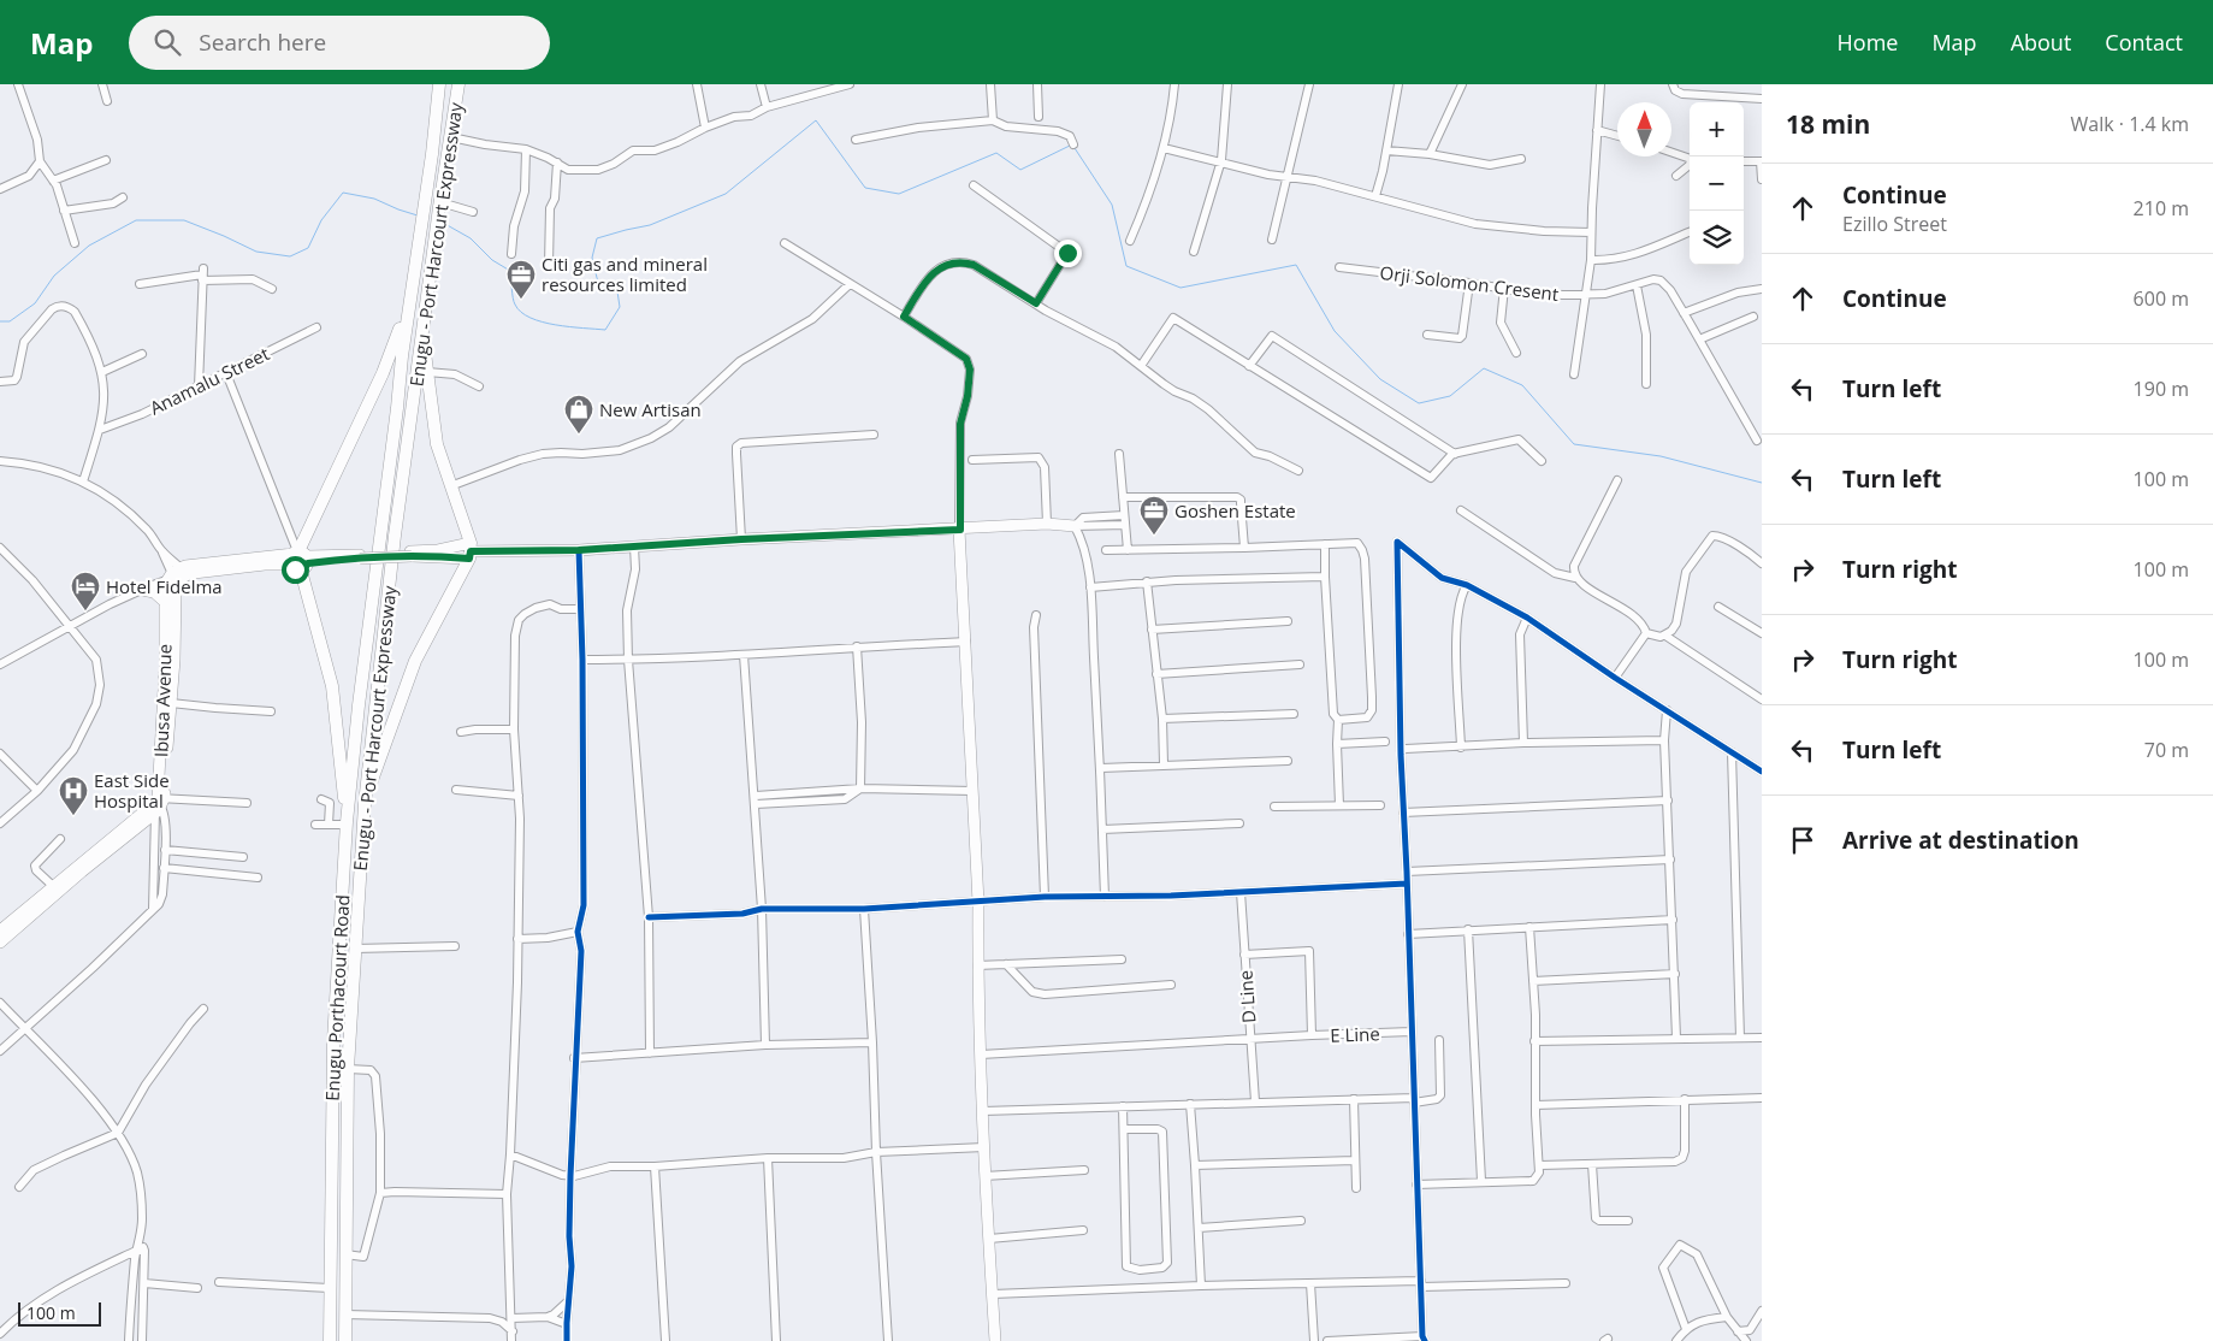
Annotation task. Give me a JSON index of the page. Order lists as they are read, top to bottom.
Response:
{
  "streets": {
    "highway": ["Enugu - Port Harcourt Expressway", "Enugu Porthacourt Road"],
    "main road": ["Ibusa Avenue"],
    "street": [
      "Orji Solomon Cresent",
      "Anamalu Street",
      "D Line",
      "E Line"
    ]
  },
  "crossings": [
    ["D Line", "E Line"]
  ],
  "places": {
    "office": ["Citi gas and mineral resources limited", "Goshen Estate"],
    "shop": ["New Artisan"],
    "hotel": ["Hotel Fidelma"],
    "hospital": ["East Side Hospital"]
  },
  "scale_bar": "100 m",
  "north": "top",
  "page": {
    "header": "Map",
    "search": "Search here",
    "nav": [
      "Home",
      "Map",
      "About",
      "Contact"
    ],
    "heading": ["18 min", "Walk · 1.4 km"],
    "map_buttons": ["+", "−"],
    "list": [
      ["Continue", "Ezillo Street", "210 m"],
      ["Continue", "600 m"],
      ["Turn left", "190 m"],
      ["Turn left", "100 m"],
      ["Turn right", "100 m"],
      ["Turn right", "100 m"],
      ["Turn left", "70 m"],
      "Arrive at destination"
    ],
    "scale": "100 m"
  }
}
